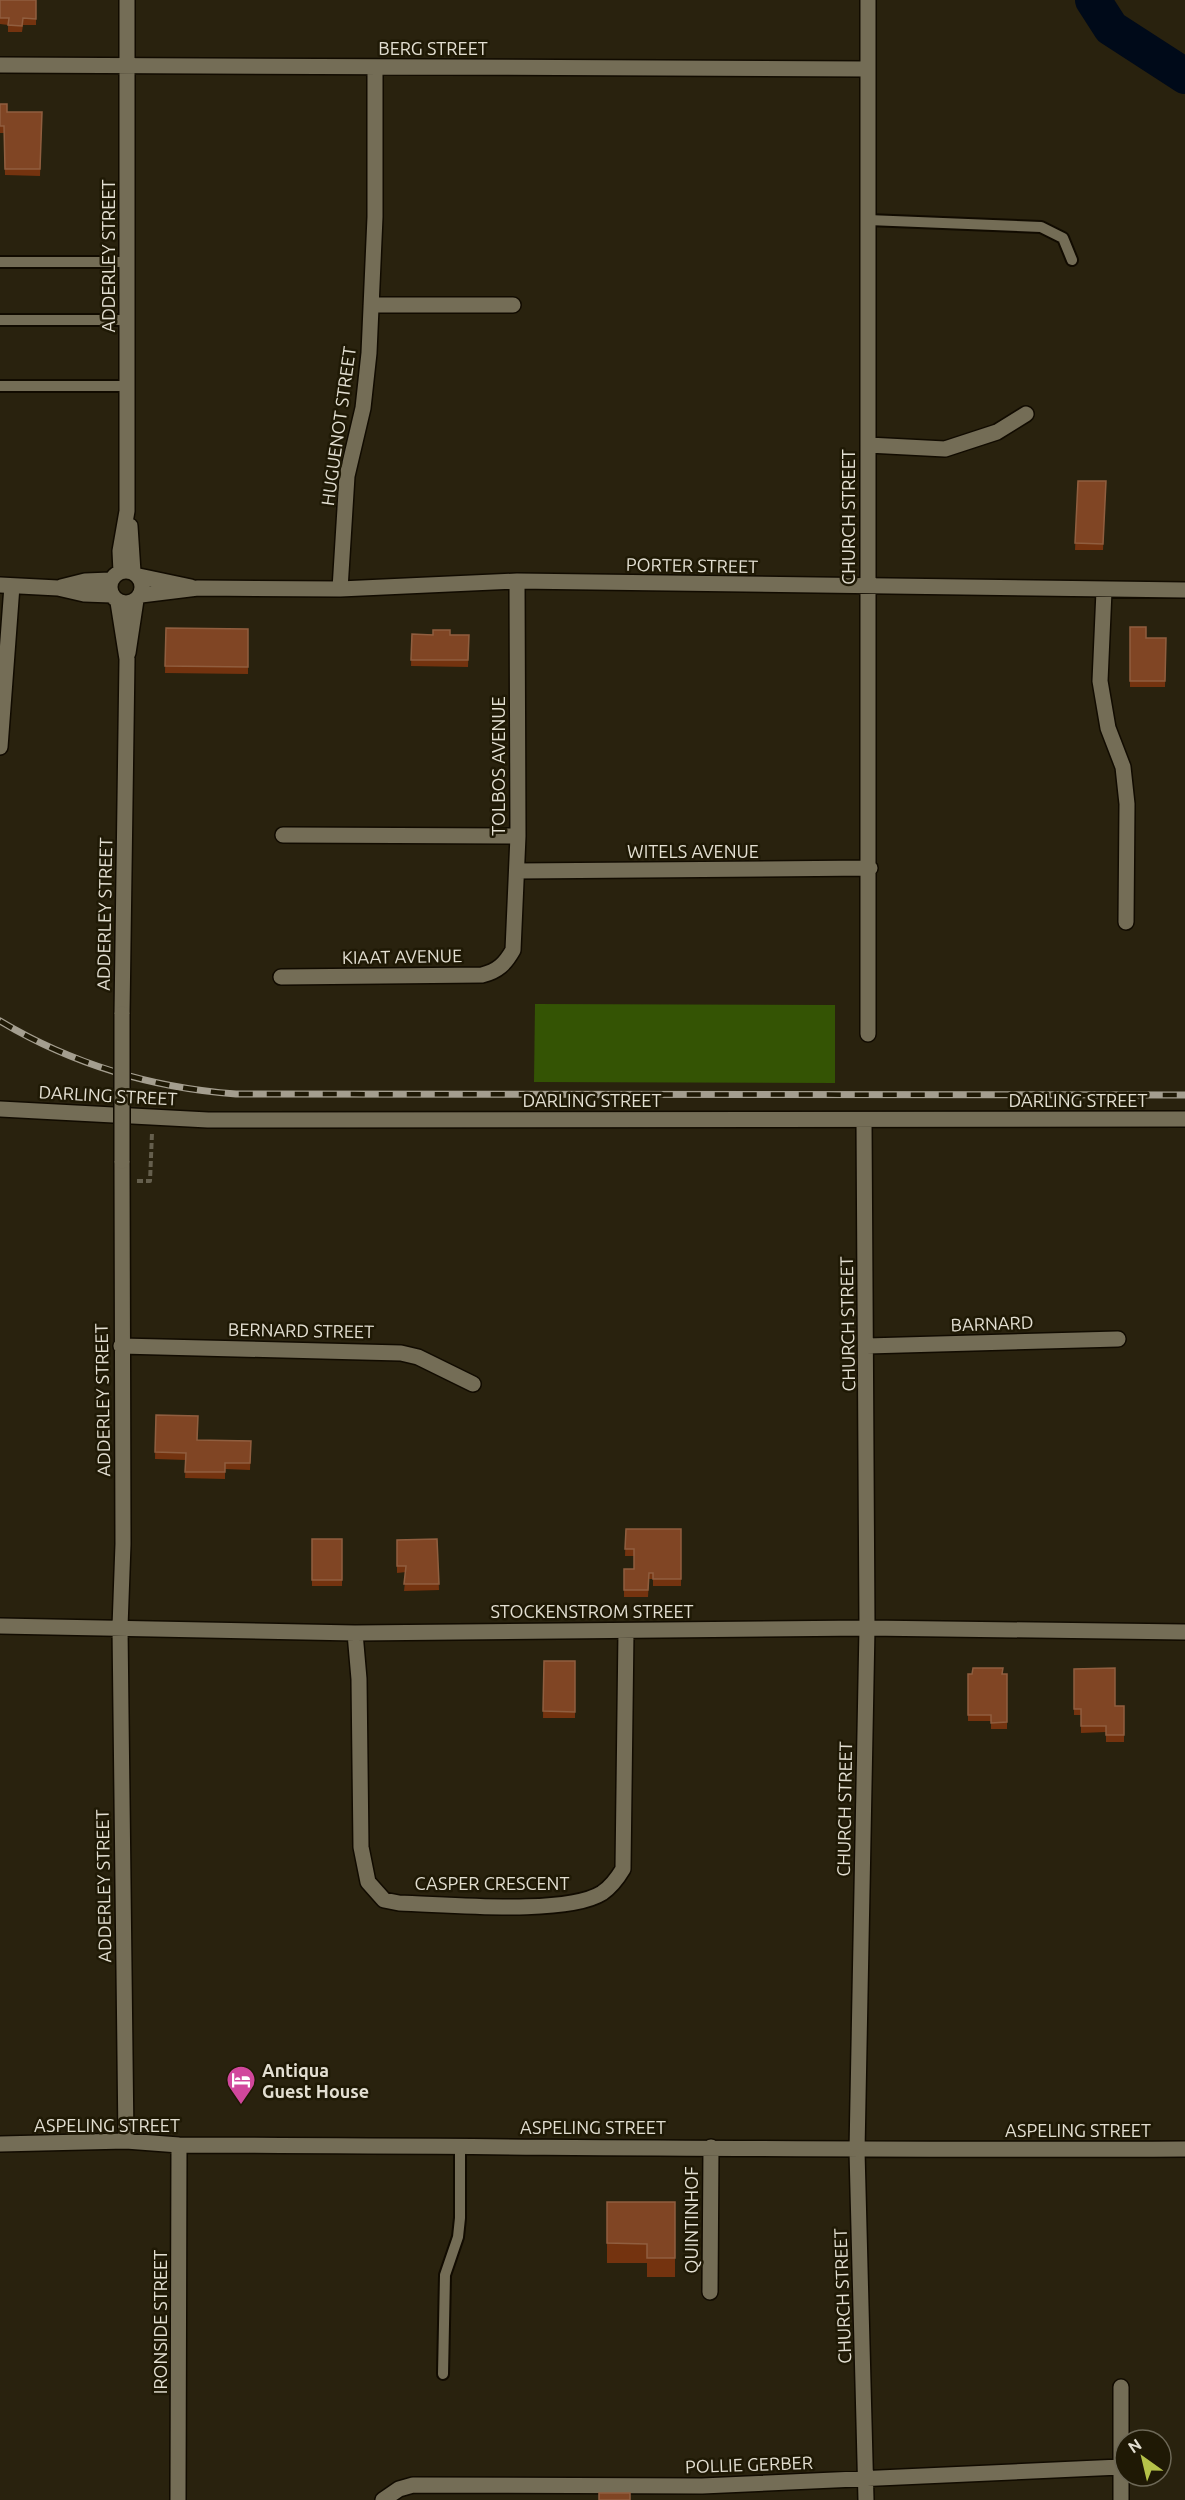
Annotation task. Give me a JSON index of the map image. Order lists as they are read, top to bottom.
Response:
{
  "streets": {
    "street": [
      "BERG STREET",
      "ADDERLEY STREET",
      "HUGUENOT STREET",
      "CHURCH STREET",
      "PORTER STREET",
      "TOLBOS AVENUE",
      "WITELS AVENUE",
      "KIAAT AVENUE",
      "DARLING STREET",
      "BARNARD",
      "BERNARD STREET",
      "STOCKENSTROM STREET",
      "CASPER CRESCENT",
      "ASPELING STREET",
      "QUINTINHOF",
      "IRONSIDE STREET",
      "POLLIE GERBER"
    ]
  },
  "crossings": [
    ["BERG STREET", "ADDERLEY STREET"],
    ["BERG STREET", "HUGUENOT STREET"],
    ["BERG STREET", "CHURCH STREET"],
    ["ADDERLEY STREET", "PORTER STREET"],
    ["ADDERLEY STREET", "BERNARD STREET"],
    ["ADDERLEY STREET", "STOCKENSTROM STREET"],
    ["ADDERLEY STREET", "ASPELING STREET"],
    ["HUGUENOT STREET", "PORTER STREET"],
    ["CHURCH STREET", "PORTER STREET"],
    ["CHURCH STREET", "WITELS AVENUE"],
    ["CHURCH STREET", "DARLING STREET"],
    ["CHURCH STREET", "BARNARD"],
    ["CHURCH STREET", "STOCKENSTROM STREET"],
    ["CHURCH STREET", "ASPELING STREET"],
    ["CHURCH STREET", "POLLIE GERBER"],
    ["PORTER STREET", "TOLBOS AVENUE"],
    ["TOLBOS AVENUE", "WITELS AVENUE"],
    ["TOLBOS AVENUE", "KIAAT AVENUE"],
    ["STOCKENSTROM STREET", "CASPER CRESCENT"],
    ["ASPELING STREET", "QUINTINHOF"],
    ["ASPELING STREET", "IRONSIDE STREET"]
  ],
  "places": {
    "hotel": ["Antiqua Guest House"]
  },
  "north": "top left"
}
